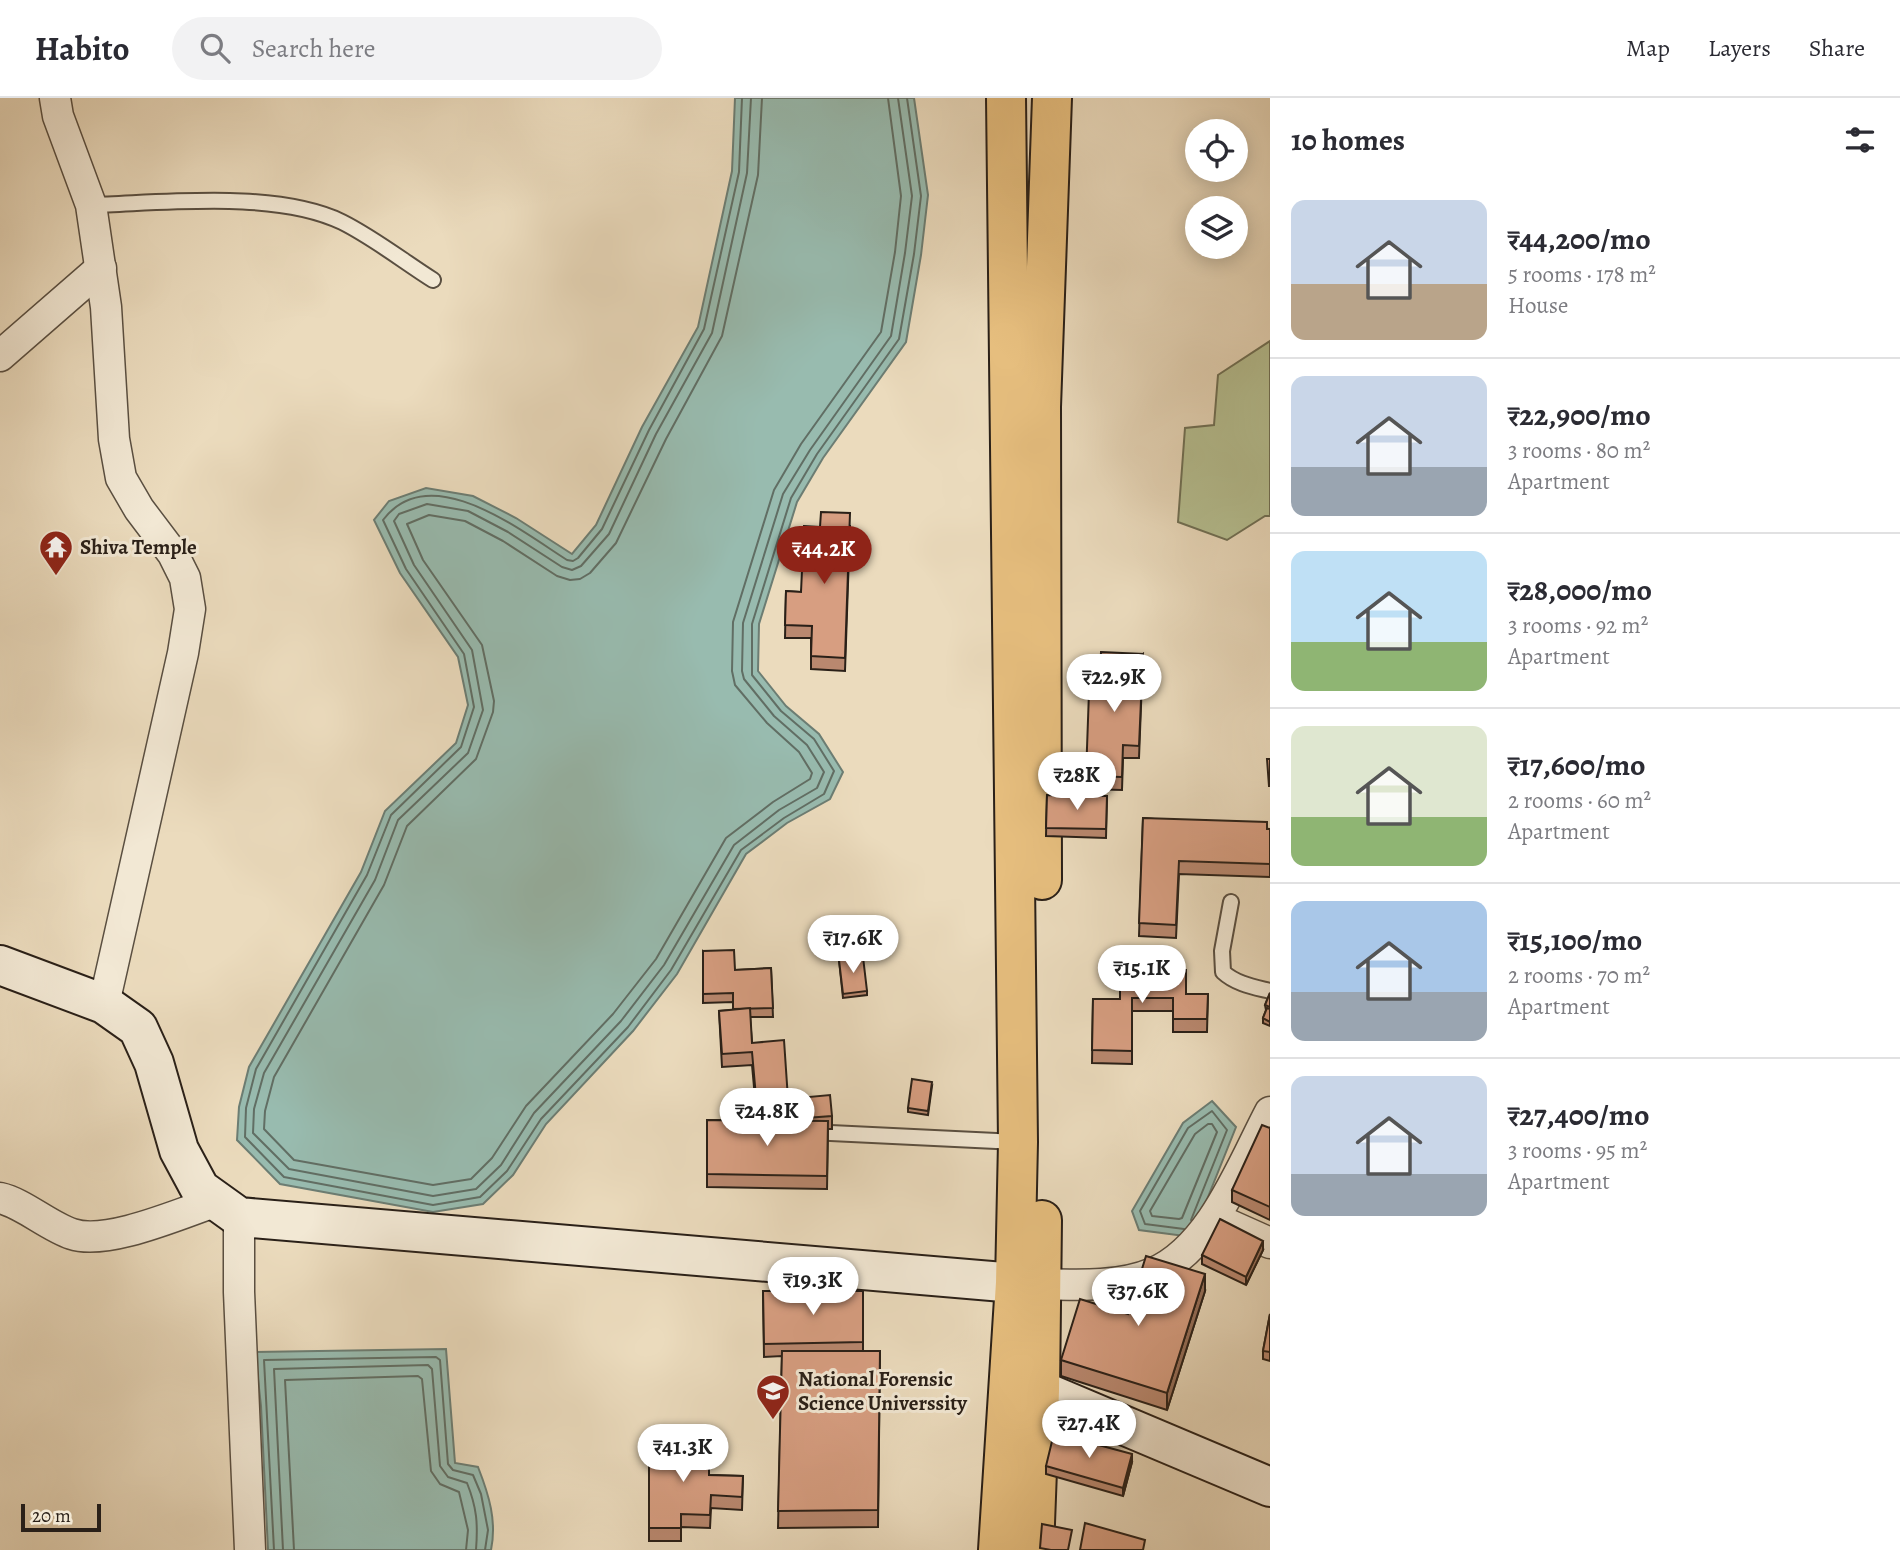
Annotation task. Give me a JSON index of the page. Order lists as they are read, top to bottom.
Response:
{
  "places": {
    "temple": ["Shiva Temple"],
    "school or university": ["National Forensic Science Universsity"]
  },
  "scale_bar": "20 m",
  "page": {
    "header": "Habito",
    "search": "Search here",
    "nav": ["Map", "Layers", "Share"],
    "heading": "10 homes",
    "list": [
      {
        "name": "₹44,200/mo",
        "note": "5 rooms · 178 m² · House"
      },
      {
        "name": "₹22,900/mo",
        "note": "3 rooms · 80 m² · Apartment"
      },
      {
        "name": "₹28,000/mo",
        "note": "3 rooms · 92 m² · Apartment"
      },
      {
        "name": "₹17,600/mo",
        "note": "2 rooms · 60 m² · Apartment"
      },
      {
        "name": "₹15,100/mo",
        "note": "2 rooms · 70 m² · Apartment"
      },
      {
        "name": "₹27,400/mo",
        "note": "3 rooms · 95 m² · Apartment"
      }
    ],
    "price": [
      "₹44.2K",
      "₹22.9K",
      "₹28K",
      "₹17.6K",
      "₹15.1K",
      "₹24.8K",
      "₹19.3K",
      "₹37.6K",
      "₹27.4K",
      "₹41.3K"
    ],
    "scale": "20 m"
  }
}
